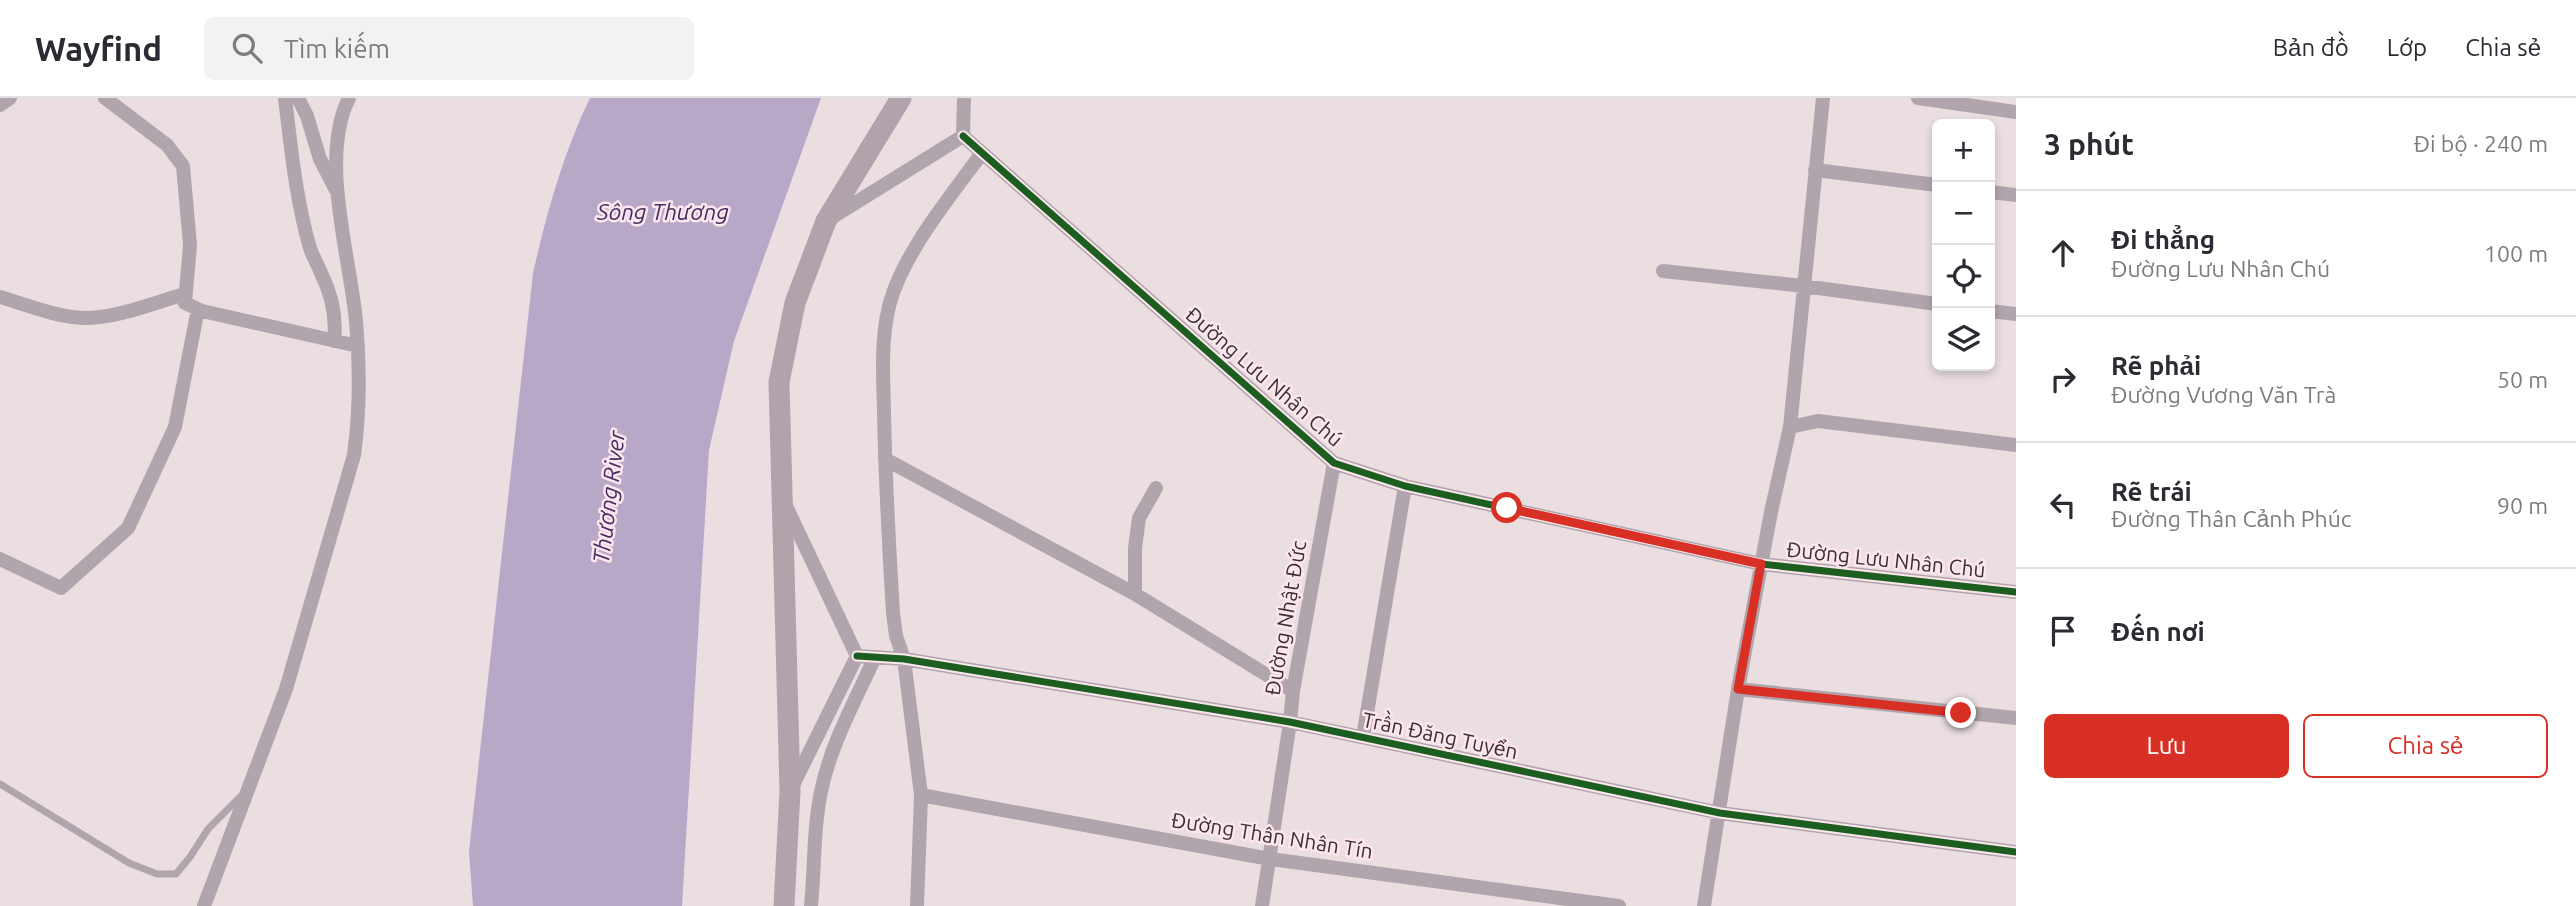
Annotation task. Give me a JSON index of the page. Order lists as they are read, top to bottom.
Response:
{
  "streets": {
    "street": [
      "Đường Lưu Nhân Chú",
      "Đường Nhật Đức",
      "Trần Đăng Tuyển",
      "Đường Thân Nhân Tín"
    ]
  },
  "crossings": [
    ["Đường Lưu Nhân Chú", "Đường Nhật Đức"],
    ["Đường Nhật Đức", "Trần Đăng Tuyển"],
    ["Đường Nhật Đức", "Đường Thân Nhân Tín"]
  ],
  "water": ["Sông Thương", "Thương River"],
  "page": {
    "header": "Wayfind",
    "search": "Tìm kiếm",
    "nav": ["Bản đồ", "Lớp", "Chia sẻ"],
    "heading": ["3 phút", "Đi bộ · 240 m"],
    "map_buttons": ["+", "−"],
    "list": [
      ["Đi thẳng", "Đường Lưu Nhân Chú", "100 m"],
      ["Rẽ phải", "Đường Vương Văn Trà", "50 m"],
      ["Rẽ trái", "Đường Thân Cảnh Phúc", "90 m"],
      "Đến nơi"
    ],
    "buttons": ["Lưu", "Chia sẻ"]
  }
}
